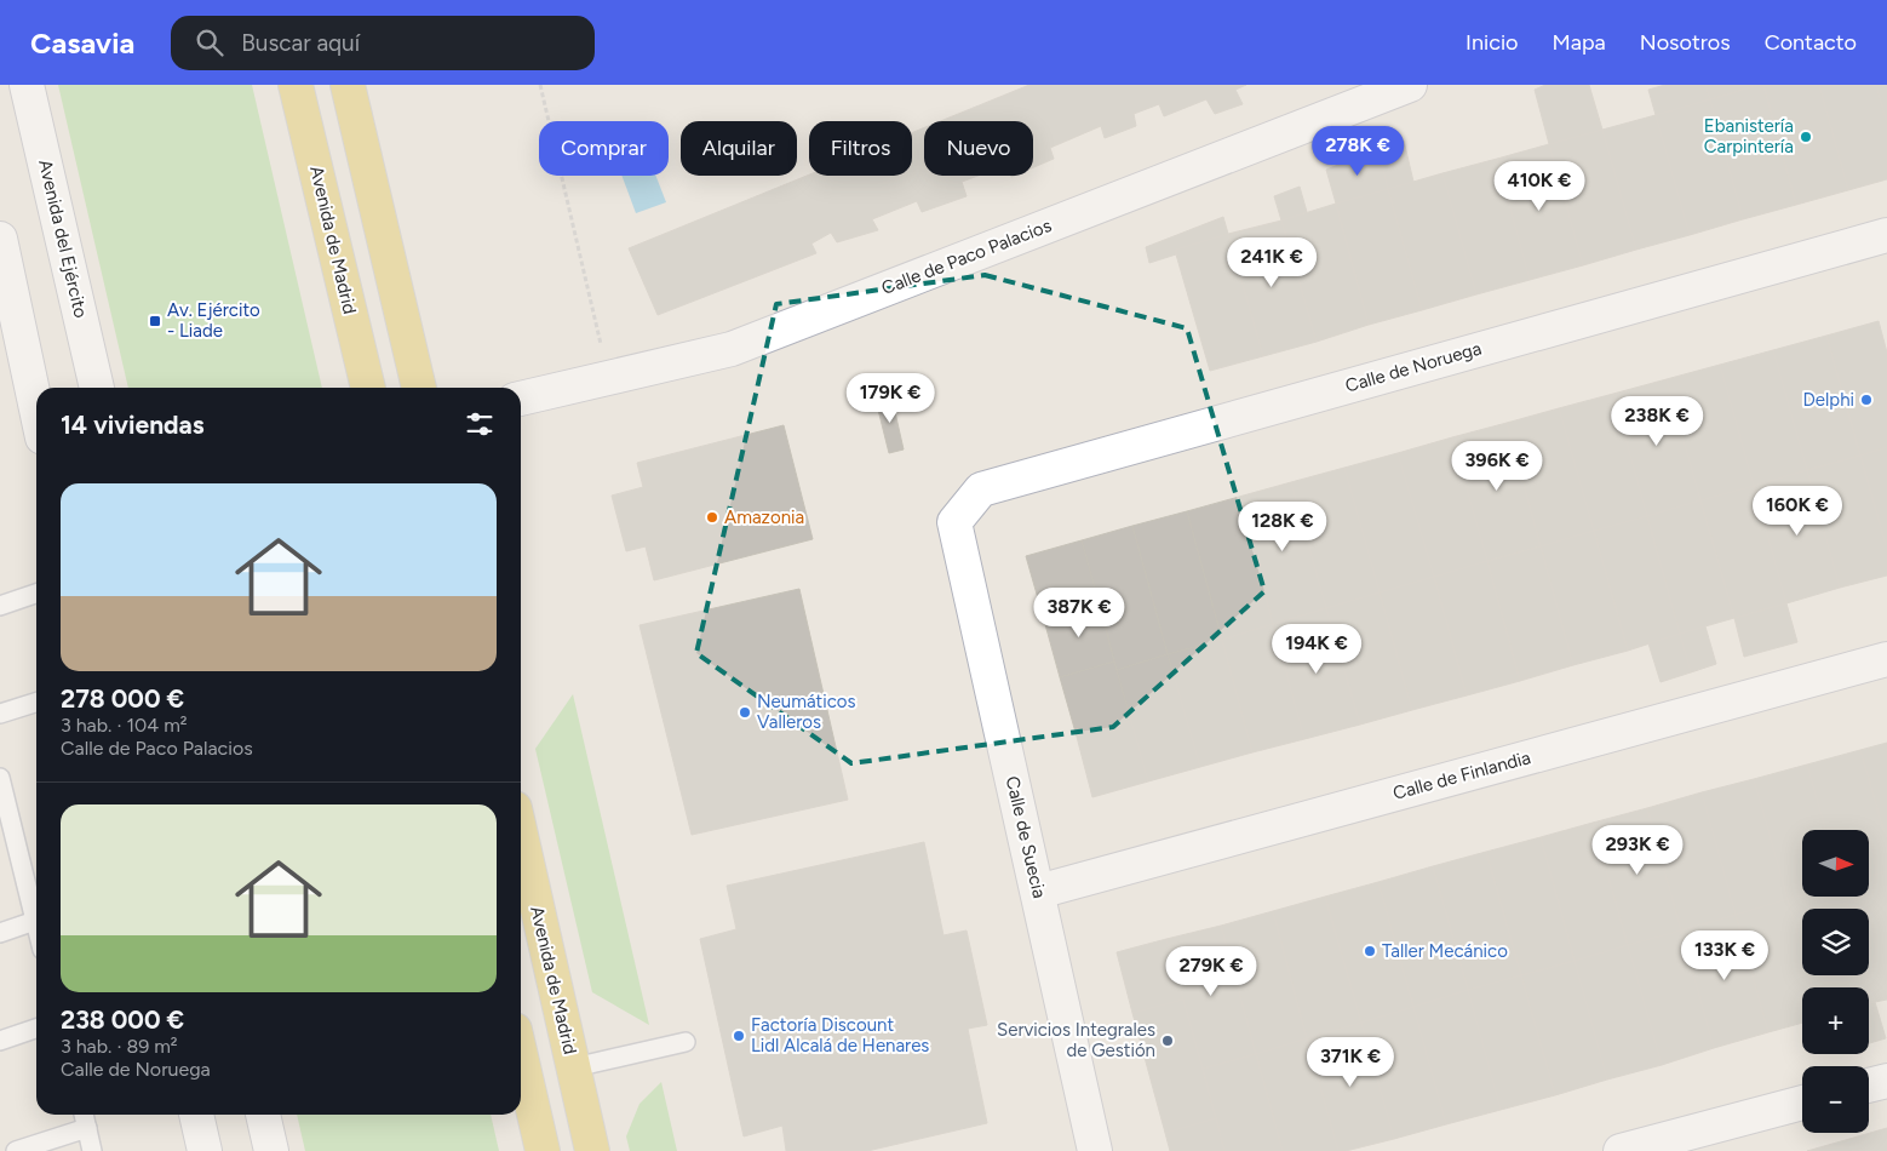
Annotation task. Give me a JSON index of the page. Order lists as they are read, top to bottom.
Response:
{
  "streets": {
    "main road": ["Avenida de Madrid"],
    "street": [
      "Avenida del Ejército",
      "Calle de Paco Palacios",
      "Calle de Noruega",
      "Calle de Finlandia",
      "Calle de Suecia"
    ]
  },
  "crossings": [
    ["Calle de Noruega", "Calle de Suecia"],
    ["Calle de Finlandia", "Calle de Suecia"]
  ],
  "places": {
    "other": [
      "Ebanistería Carpintería",
      "Delphi",
      "Amazonia",
      "Neumáticos Valleros",
      "Taller Mecánico",
      "Factoría Discount Lidl Alcalá de Henares",
      "Servicios Integrales de Gestión"
    ],
    "transit": ["Av. Ejército - Liade"]
  },
  "north": "right",
  "page": {
    "header": "Casavia",
    "search": "Buscar aquí",
    "nav": [
      "Inicio",
      "Mapa",
      "Nosotros",
      "Contacto"
    ],
    "chip": [
      "Comprar",
      "Alquilar",
      "Filtros",
      "Nuevo"
    ],
    "price": [
      "278K €",
      "410K €",
      "241K €",
      "179K €",
      "238K €",
      "396K €",
      "160K €",
      "128K €",
      "387K €",
      "194K €",
      "293K €",
      "133K €",
      "279K €",
      "371K €"
    ],
    "heading": "14 viviendas",
    "list": [
      {
        "name": "278 000 €",
        "note": "3 hab. · 104 m² · Calle de Paco Palacios"
      },
      {
        "name": "238 000 €",
        "note": "3 hab. · 89 m² · Calle de Noruega"
      }
    ],
    "map_buttons": ["+", "−"]
  }
}
